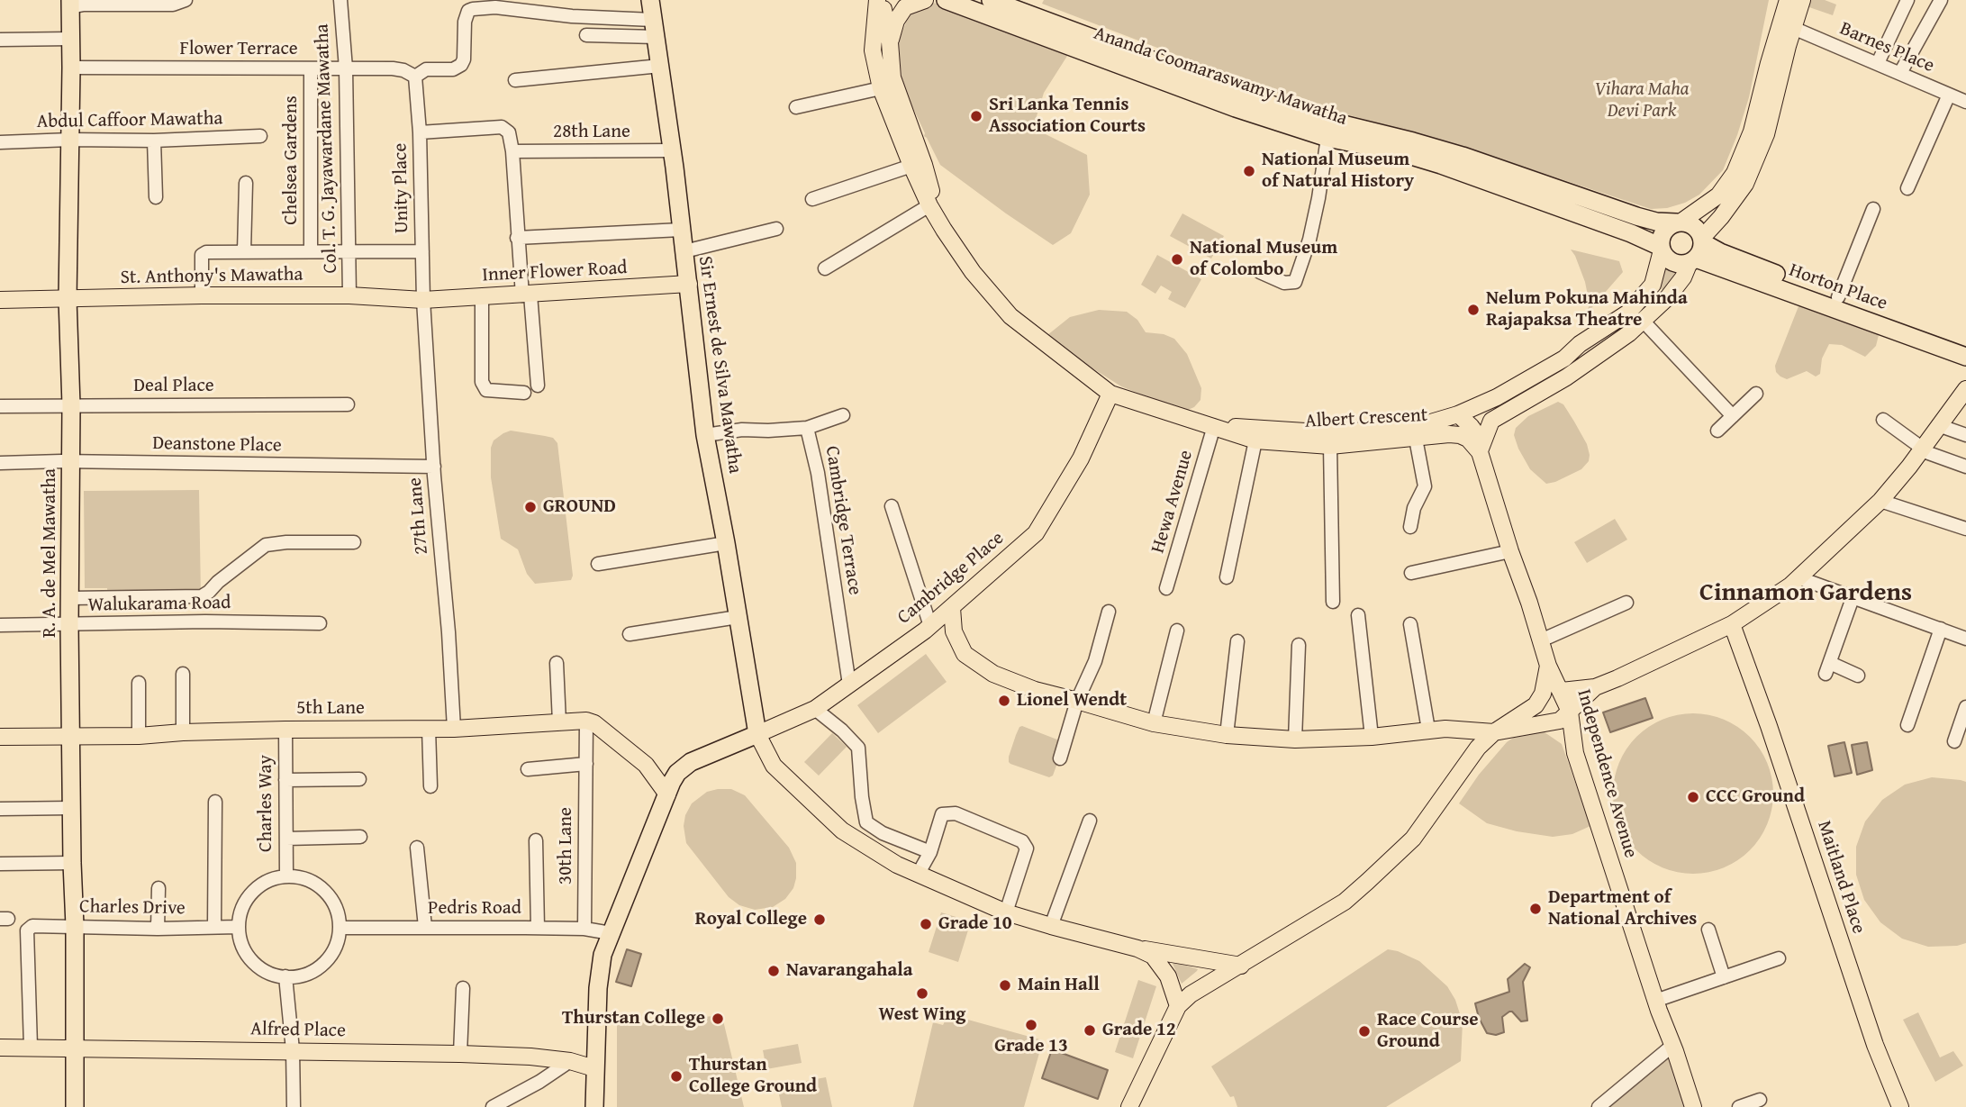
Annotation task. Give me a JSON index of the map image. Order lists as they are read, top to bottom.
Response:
{
  "streets": {
    "highway": [
      "Ananda Coomaraswamy Mawatha",
      "Horton Place",
      "Sir Ernest de Silva Mawatha",
      "R. A. de Mel Mawatha"
    ],
    "main road": [
      "Inner Flower Road",
      "St. Anthony's Mawatha",
      "Albert Crescent",
      "Cambridge Place",
      "5th Lane",
      "Independence Avenue",
      "Maitland Place",
      "Alfred Place"
    ],
    "street": [
      "Barnes Place",
      "Flower Terrace",
      "Abdul Caffoor Mawatha",
      "28th Lane",
      "Col. T. G. Jayawardane Mawatha",
      "Chelsea Gardens",
      "Unity Place",
      "Deal Place",
      "Deanstone Place",
      "Hewa Avenue",
      "27th Lane",
      "Cambridge Terrace",
      "Walukarama Road",
      "Charles Way",
      "30th Lane",
      "Charles Drive",
      "Pedris Road"
    ]
  },
  "crossings": [
    ["Flower Terrace", "Col. T. G. Jayawardane Mawatha"],
    ["Flower Terrace", "Chelsea Gardens"],
    ["Flower Terrace", "Unity Place"],
    ["Flower Terrace", "Sir Ernest de Silva Mawatha"],
    ["Flower Terrace", "R. A. de Mel Mawatha"],
    ["Ananda Coomaraswamy Mawatha", "Horton Place"],
    ["Ananda Coomaraswamy Mawatha", "Albert Crescent"],
    ["Abdul Caffoor Mawatha", "R. A. de Mel Mawatha"],
    ["28th Lane", "Sir Ernest de Silva Mawatha"],
    ["Col. T. G. Jayawardane Mawatha", "St. Anthony's Mawatha"],
    ["Unity Place", "Inner Flower Road"],
    ["Unity Place", "St. Anthony's Mawatha"],
    ["Unity Place", "27th Lane"],
    ["Inner Flower Road", "St. Anthony's Mawatha"],
    ["Inner Flower Road", "Sir Ernest de Silva Mawatha"],
    ["Inner Flower Road", "27th Lane"],
    ["St. Anthony's Mawatha", "27th Lane"],
    ["St. Anthony's Mawatha", "R. A. de Mel Mawatha"],
    ["Horton Place", "Albert Crescent"],
    ["Sir Ernest de Silva Mawatha", "Cambridge Terrace"],
    ["Sir Ernest de Silva Mawatha", "Cambridge Place"],
    ["Deal Place", "R. A. de Mel Mawatha"],
    ["Albert Crescent", "Hewa Avenue"],
    ["Albert Crescent", "Cambridge Place"],
    ["Albert Crescent", "Independence Avenue"],
    ["Deanstone Place", "27th Lane"],
    ["Deanstone Place", "R. A. de Mel Mawatha"],
    ["27th Lane", "5th Lane"],
    ["Cambridge Terrace", "Cambridge Place"],
    ["R. A. de Mel Mawatha", "Walukarama Road"],
    ["R. A. de Mel Mawatha", "5th Lane"],
    ["R. A. de Mel Mawatha", "Charles Drive"],
    ["R. A. de Mel Mawatha", "Alfred Place"],
    ["5th Lane", "Charles Way"],
    ["5th Lane", "30th Lane"],
    ["Charles Way", "Charles Drive"],
    ["Charles Way", "Pedris Road"],
    ["30th Lane", "Pedris Road"],
    ["Charles Drive", "Pedris Road"],
    ["Charles Drive", "Alfred Place"]
  ],
  "districts": ["Cinnamon Gardens"],
  "parks": ["Vihara Maha Devi Park"],
  "places": [
    "Sri Lanka Tennis Association Courts",
    "National Museum of Natural History",
    "National Museum of Colombo",
    "Nelum Pokuna Mahinda Rajapaksa Theatre",
    "GROUND",
    "Lionel Wendt",
    "CCC Ground",
    "Department of National Archives",
    "Royal College",
    "Grade 10",
    "Navarangahala",
    "Main Hall",
    "West Wing",
    "Thurstan College",
    "Grade 13",
    "Grade 12",
    "Race Course Ground",
    "Thurstan College Ground"
  ]
}
